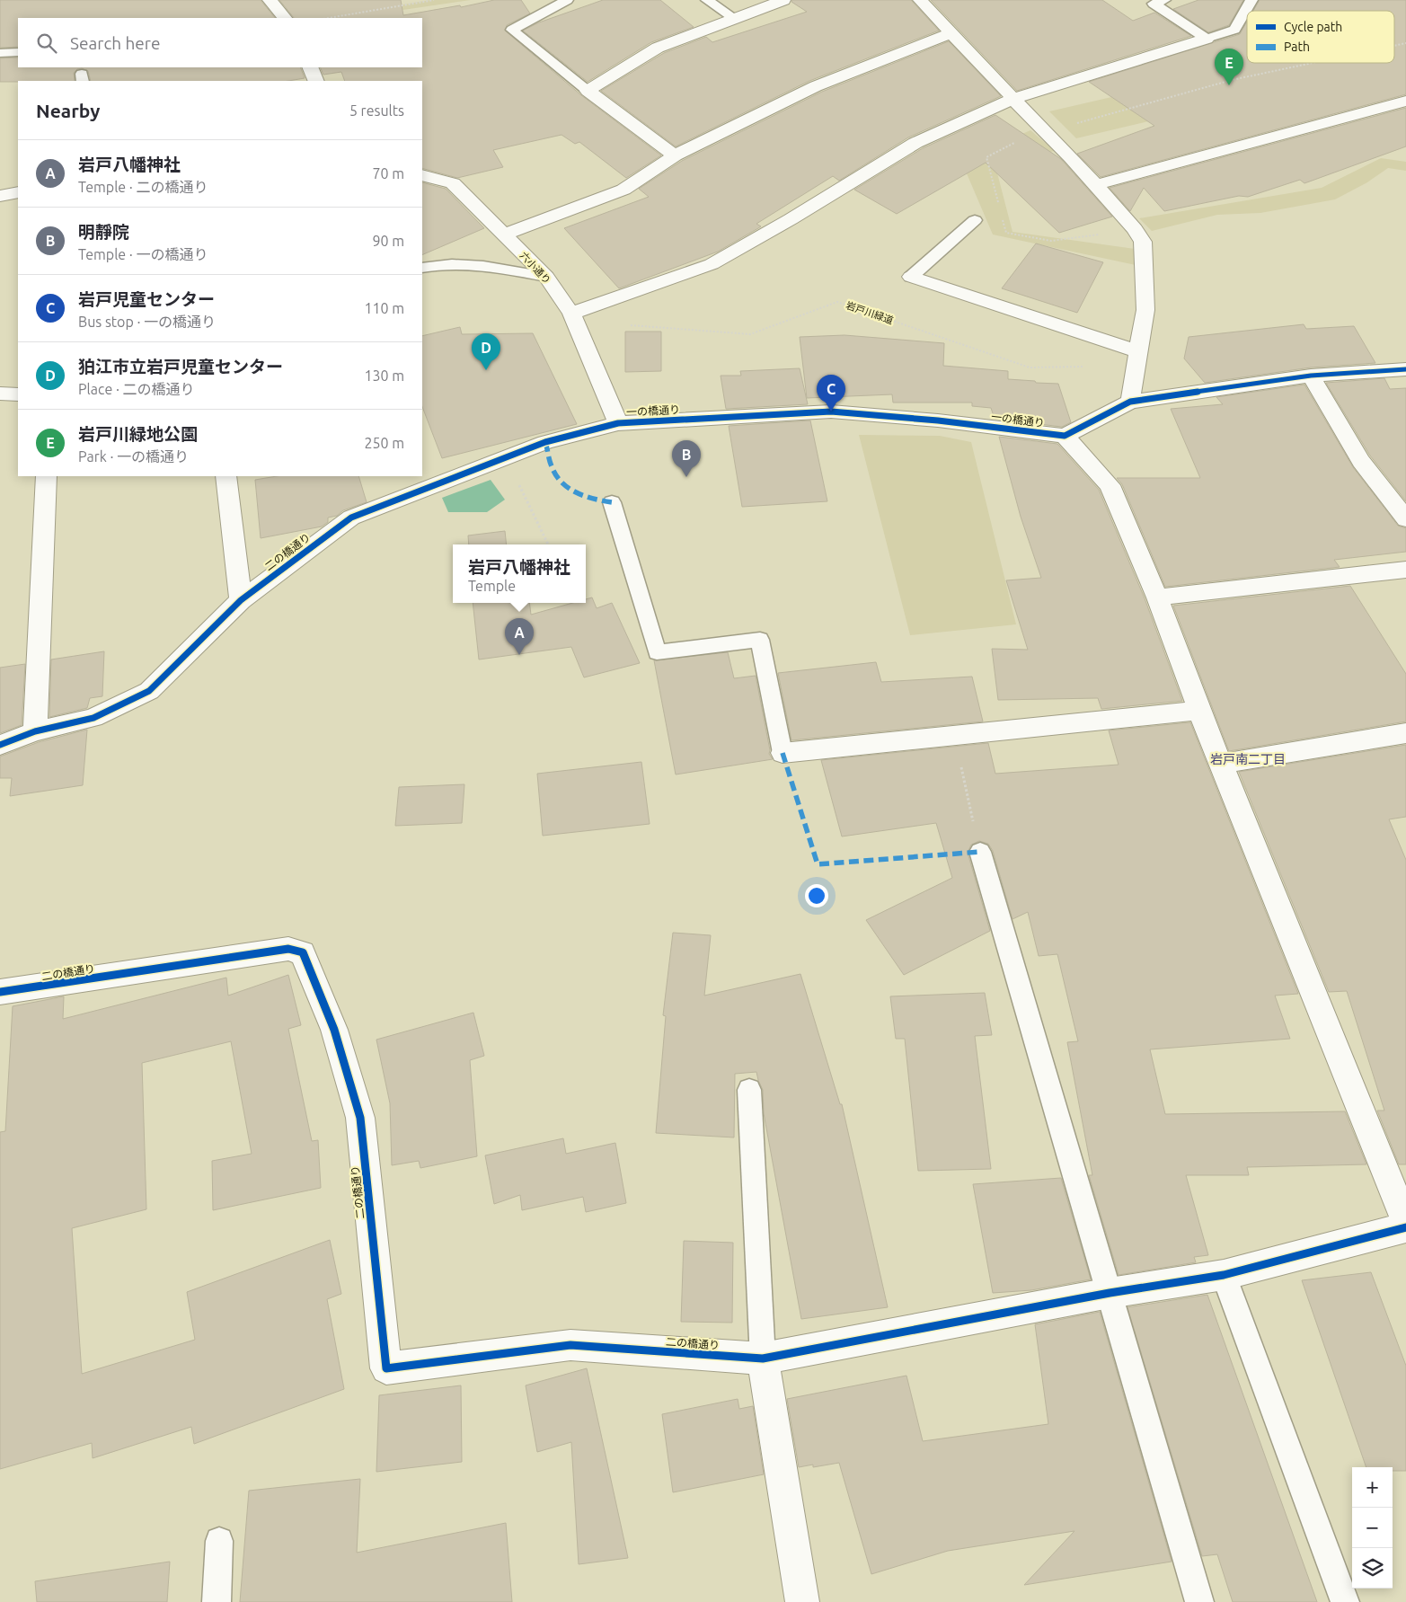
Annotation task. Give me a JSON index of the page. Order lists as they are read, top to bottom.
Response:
{
  "streets": {
    "street": ["六小通り", "一の橋通り", "二の橋通り"],
    "path": ["岩戸川緑道"]
  },
  "crossings": [
    ["六小通り", "岩戸川緑道"],
    ["六小通り", "一の橋通り"],
    ["六小通り", "二の橋通り"],
    ["一の橋通り", "二の橋通り"]
  ],
  "districts": ["岩戸南二丁目"],
  "legend": ["Cycle path", "Path"],
  "page": {
    "search": "Search here",
    "pins": [
      "E",
      "D",
      "C",
      "B",
      "A"
    ],
    "heading": ["Nearby", "5 results"],
    "list": [
      {
        "mark": "A",
        "name": "岩戸八幡神社",
        "note": "Temple · 二の橋通り",
        "value": "70 m"
      },
      {
        "mark": "B",
        "name": "明靜院",
        "note": "Temple · 一の橋通り",
        "value": "90 m"
      },
      {
        "mark": "C",
        "name": "岩戸児童センター",
        "note": "Bus stop · 一の橋通り",
        "value": "110 m"
      },
      {
        "mark": "D",
        "name": "狛江市立岩戸児童センター",
        "note": "Place · 二の橋通り",
        "value": "130 m"
      },
      {
        "mark": "E",
        "name": "岩戸川緑地公園",
        "note": "Park · 一の橋通り",
        "value": "250 m"
      }
    ],
    "popup": ["岩戸八幡神社", "Temple"],
    "map_buttons": ["+", "−"]
  }
}
